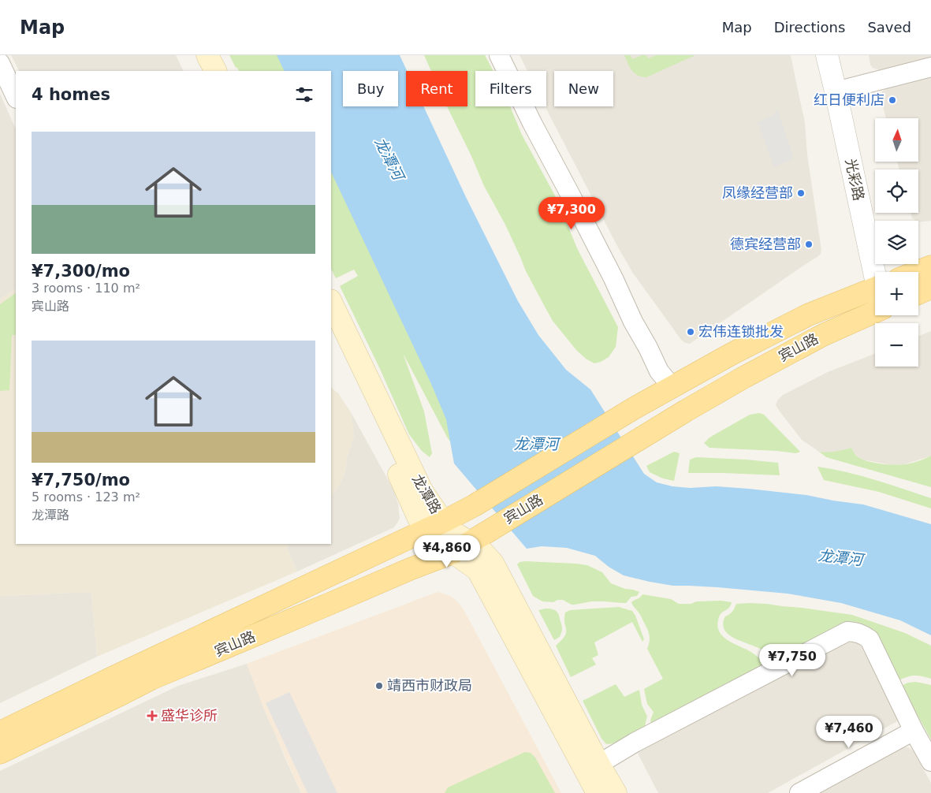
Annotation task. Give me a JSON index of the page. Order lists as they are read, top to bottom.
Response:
{
  "streets": {
    "main road": ["宾山路", "龙潭路"],
    "street": ["光彩路"]
  },
  "crossings": [
    ["宾山路", "龙潭路"]
  ],
  "water": ["龙潭河"],
  "places": {
    "other": [
      "红日便利店",
      "凤缘经营部",
      "德宾经营部",
      "宏伟连锁批发",
      "靖西市财政局"
    ],
    "health": ["盛华诊所"]
  },
  "north": "top",
  "page": {
    "header": "Map",
    "nav": ["Map", "Directions", "Saved"],
    "chip": [
      "Buy",
      "Rent",
      "Filters",
      "New"
    ],
    "heading": "4 homes",
    "map_buttons": ["+", "−"],
    "list": [
      {
        "name": "¥7,300/mo",
        "note": "3 rooms · 110 m² · 宾山路"
      },
      {
        "name": "¥7,750/mo",
        "note": "5 rooms · 123 m² · 龙潭路"
      }
    ],
    "price": [
      "¥7,300",
      "¥4,860",
      "¥7,750",
      "¥7,460"
    ]
  }
}
